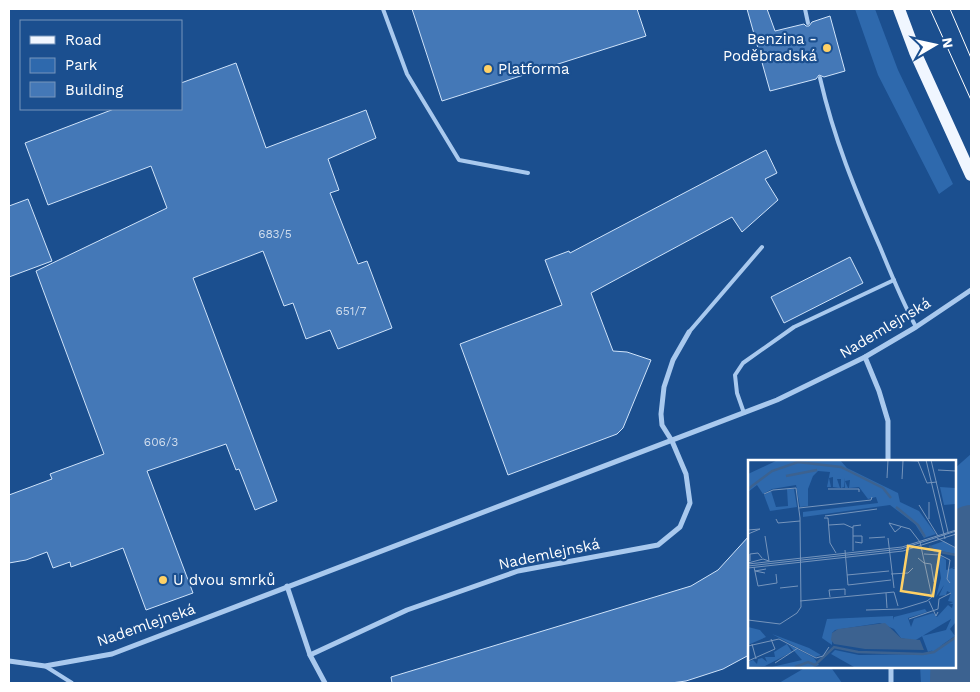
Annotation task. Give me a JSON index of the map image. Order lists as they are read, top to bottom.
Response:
{
  "streets": {
    "street": ["Nademlejnská"]
  },
  "places": ["Benzina - Poděbradská", "Platforma", "U dvou smrků"],
  "house_numbers": ["683/5", "651/7", "606/3"],
  "legend": ["Road", "Park", "Building"],
  "north": "right"
}
